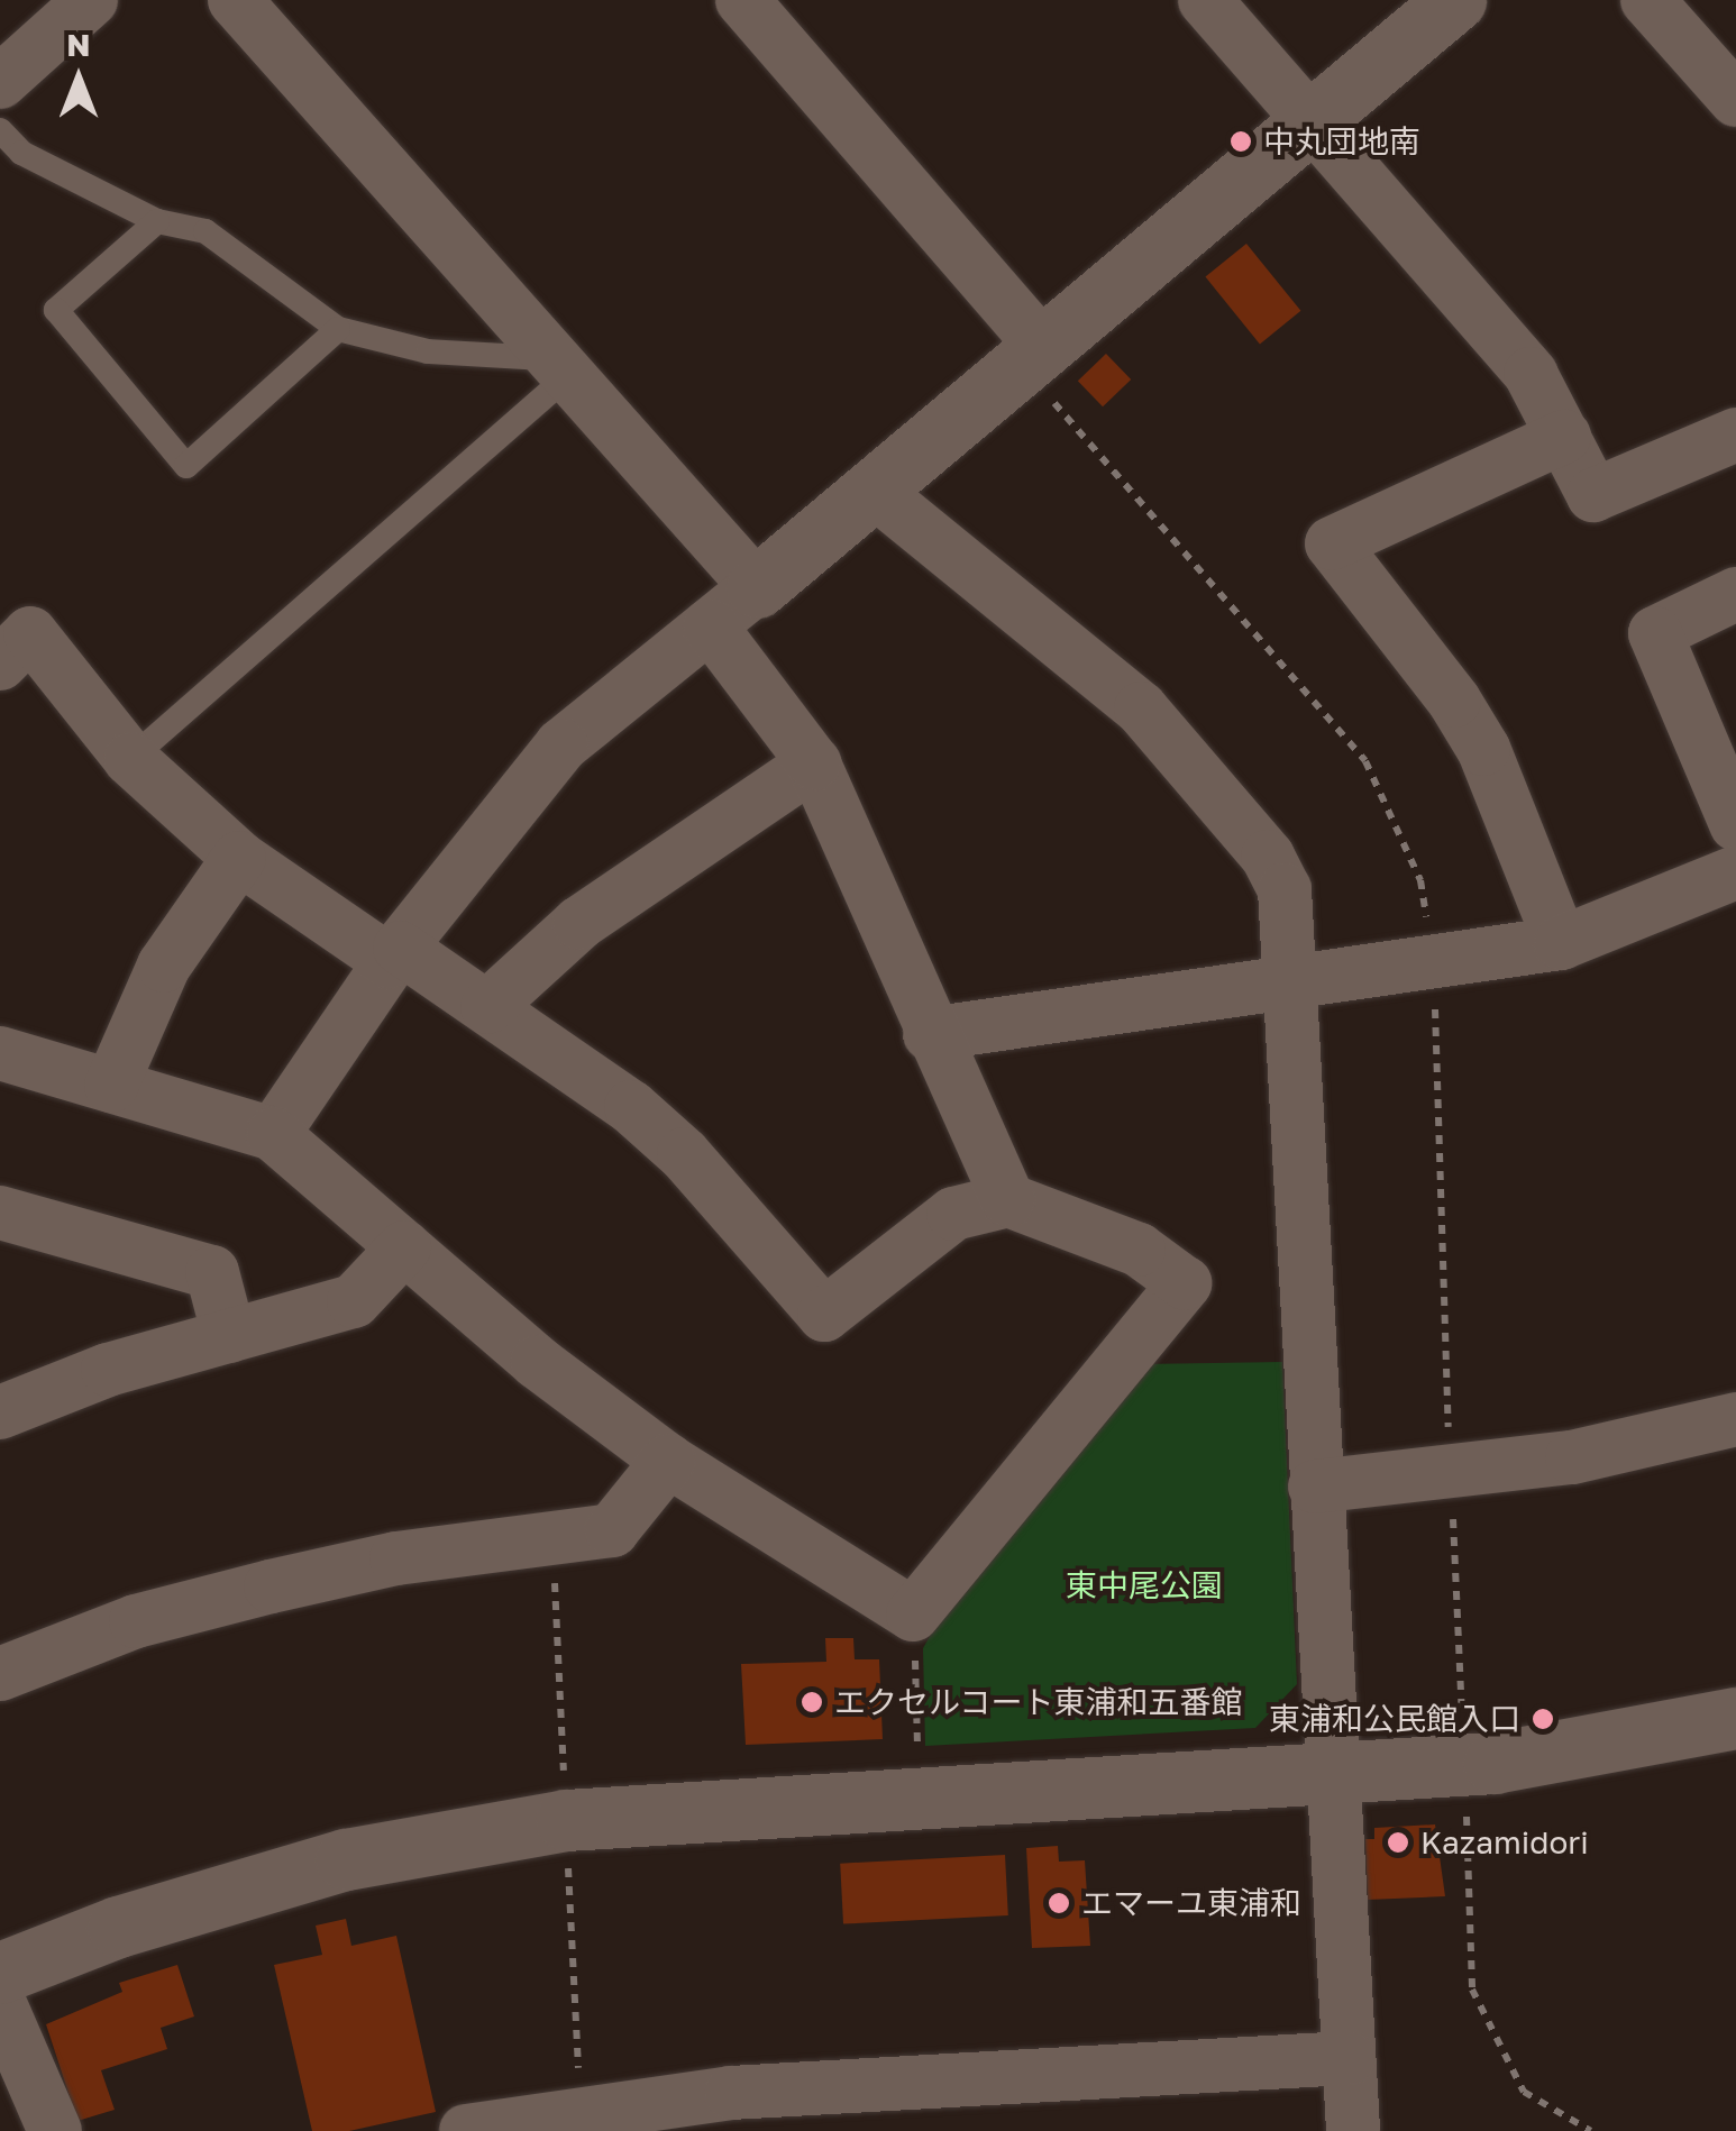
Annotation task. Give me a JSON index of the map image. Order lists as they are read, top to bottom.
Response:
{
  "parks": ["東中尾公園"],
  "places": [
    "中丸団地南",
    "エクセルコート東浦和五番館",
    "東浦和公民館入口",
    "Kazamidori",
    "エマーユ東浦和"
  ],
  "north": "top"
}
